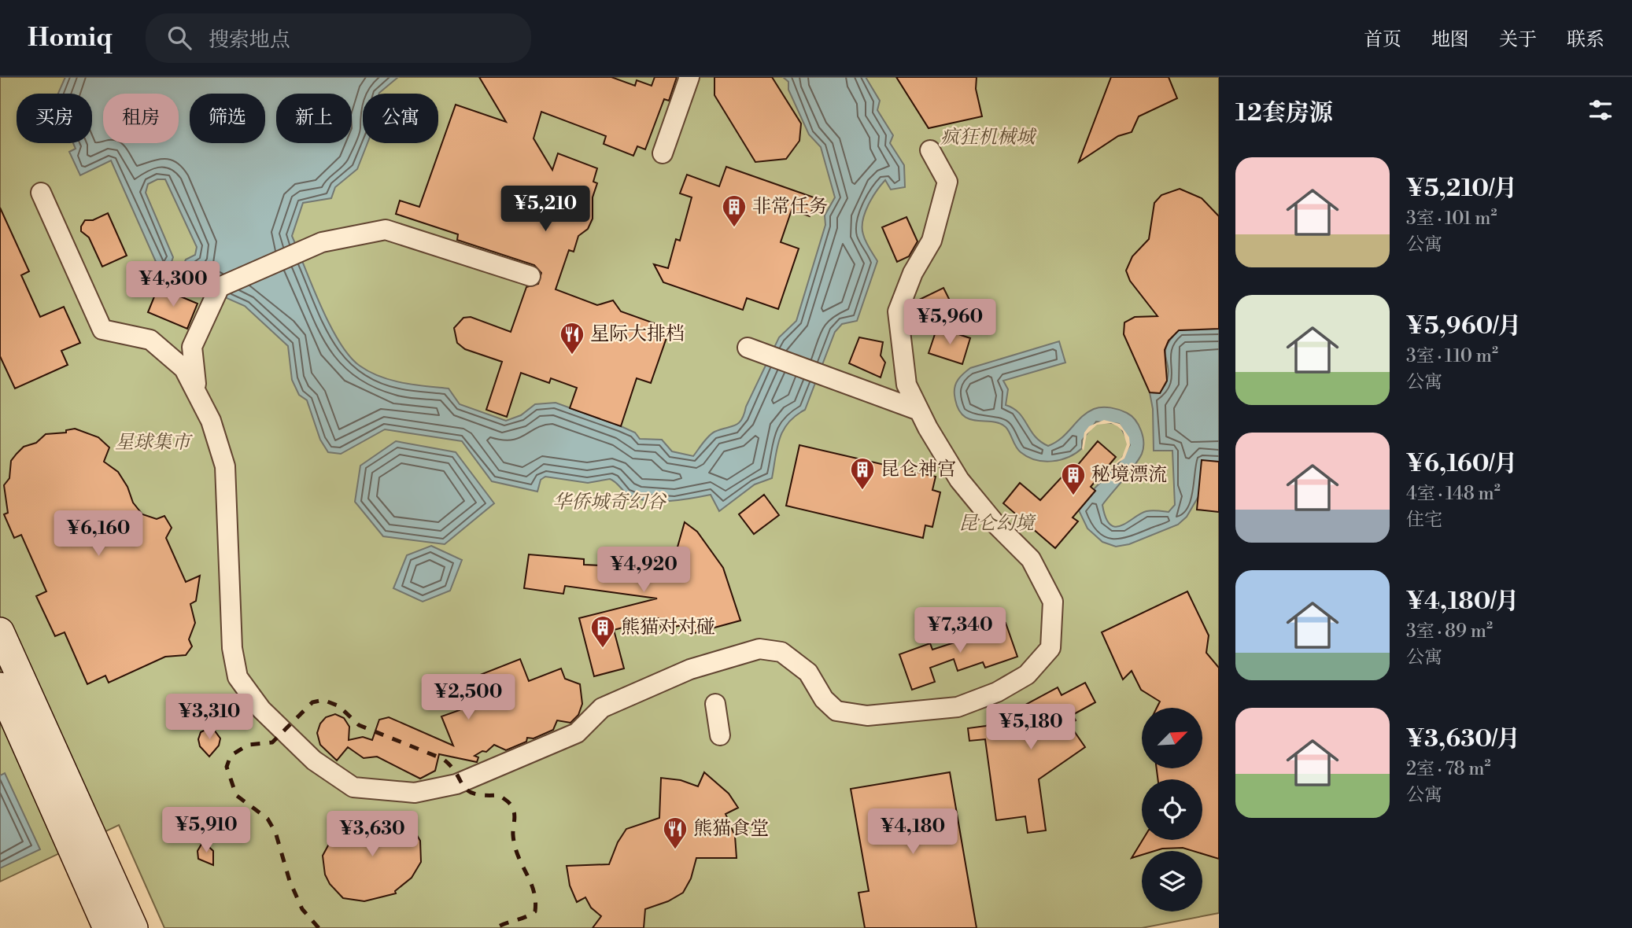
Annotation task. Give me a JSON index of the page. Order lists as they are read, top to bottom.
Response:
{
  "parks": [
    "疯狂机械城",
    "星球集市",
    "华侨城奇幻谷",
    "昆仑幻境"
  ],
  "places": {
    "building": [
      "非常任务",
      "昆仑神宫",
      "秘境漂流",
      "熊猫对对碰"
    ],
    "restaurant": ["星际大排档", "熊猫食堂"]
  },
  "north": "top right",
  "page": {
    "header": "Homiq",
    "search": "搜索地点",
    "nav": [
      "首页",
      "地图",
      "关于",
      "联系"
    ],
    "heading": "12套房源",
    "chip": [
      "买房",
      "租房",
      "筛选",
      "新上",
      "公寓"
    ],
    "list": [
      {
        "name": "¥5,210/月",
        "note": "3室 · 101 m² · 公寓"
      },
      {
        "name": "¥5,960/月",
        "note": "3室 · 110 m² · 公寓"
      },
      {
        "name": "¥6,160/月",
        "note": "4室 · 148 m² · 住宅"
      },
      {
        "name": "¥4,180/月",
        "note": "3室 · 89 m² · 公寓"
      },
      {
        "name": "¥3,630/月",
        "note": "2室 · 78 m² · 公寓"
      }
    ],
    "price": [
      "¥5,210",
      "¥4,300",
      "¥5,960",
      "¥6,160",
      "¥4,920",
      "¥7,340",
      "¥2,500",
      "¥3,310",
      "¥5,180",
      "¥5,910",
      "¥4,180",
      "¥3,630"
    ]
  }
}
